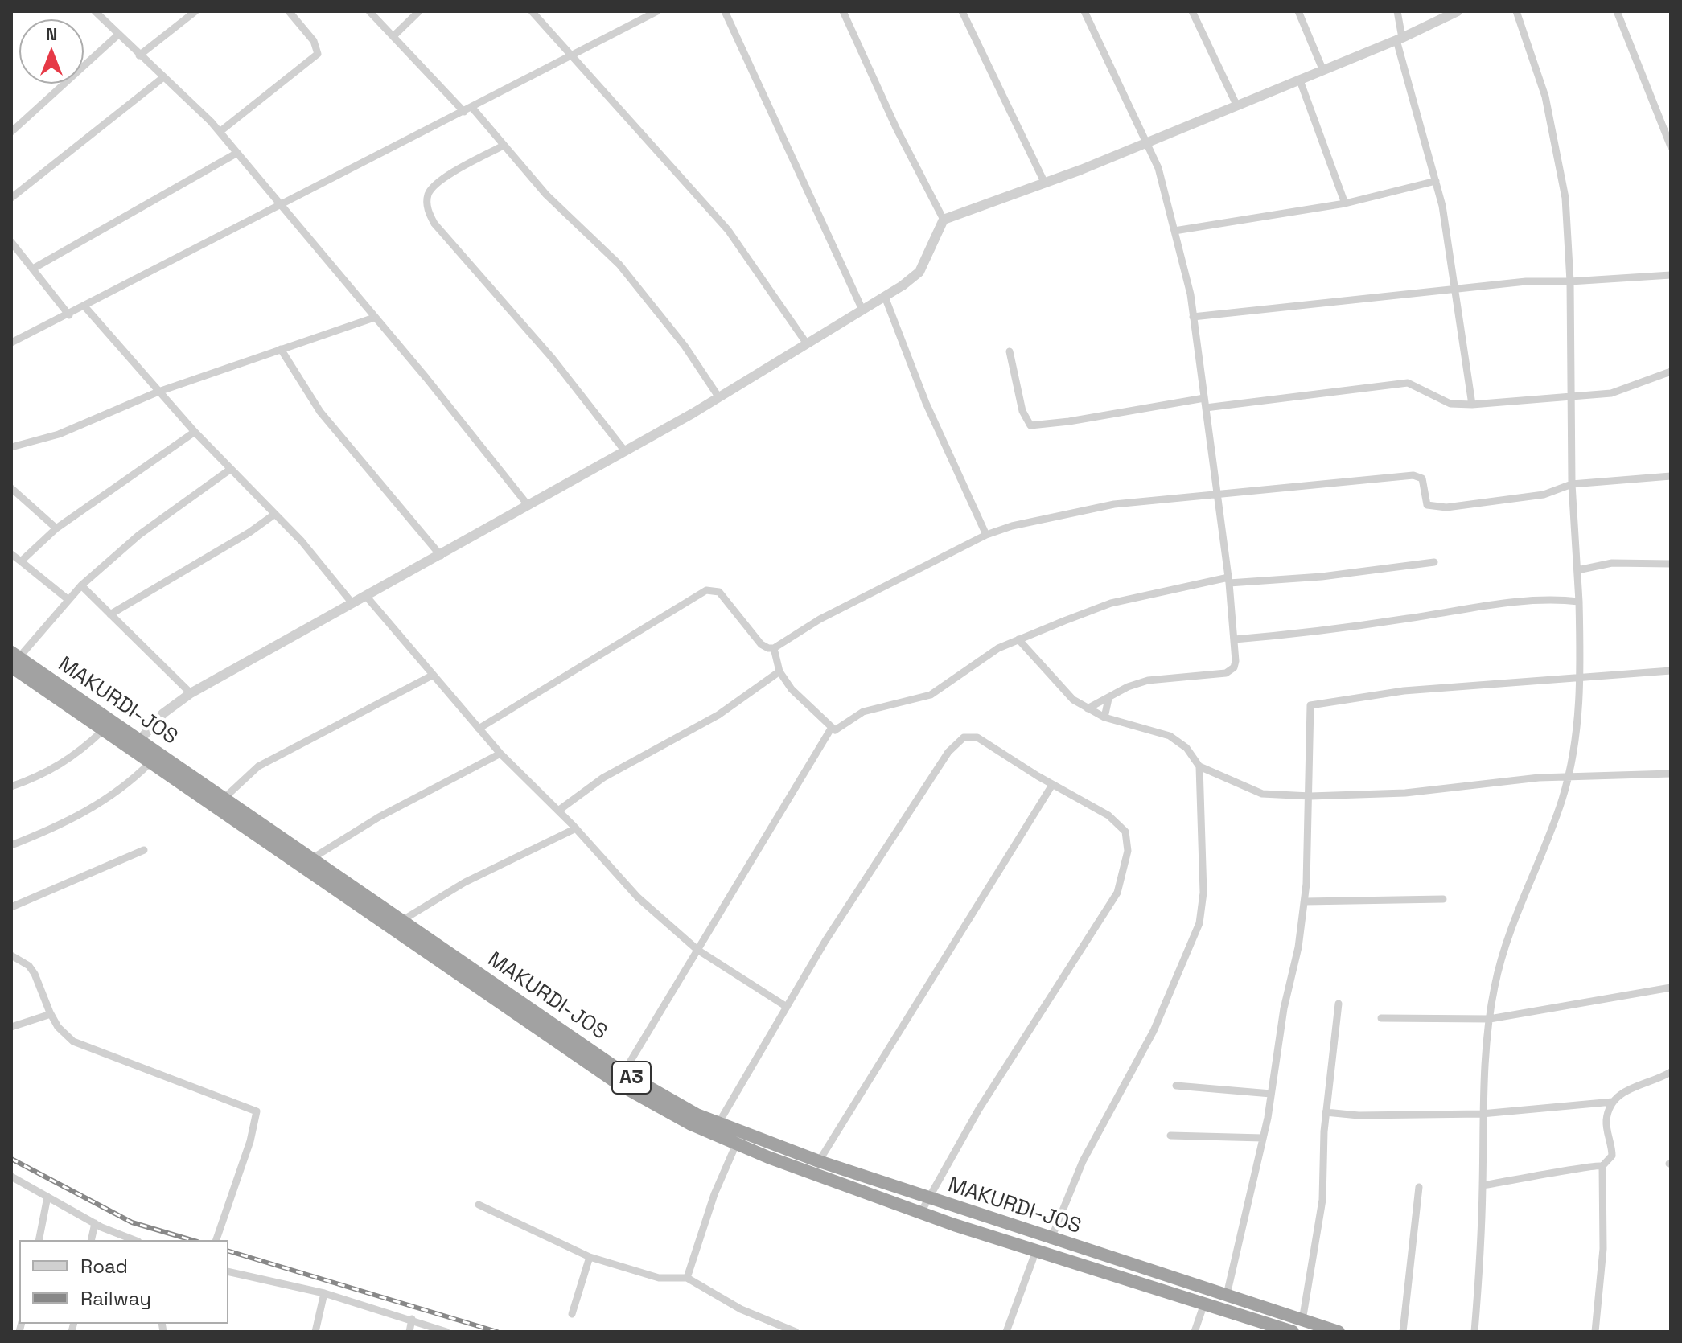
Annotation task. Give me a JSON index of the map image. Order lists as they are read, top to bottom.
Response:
{
  "streets": {
    "highway": ["MAKURDI-JOS", "A3"]
  },
  "legend": ["Road", "Railway"],
  "north": "top"
}
